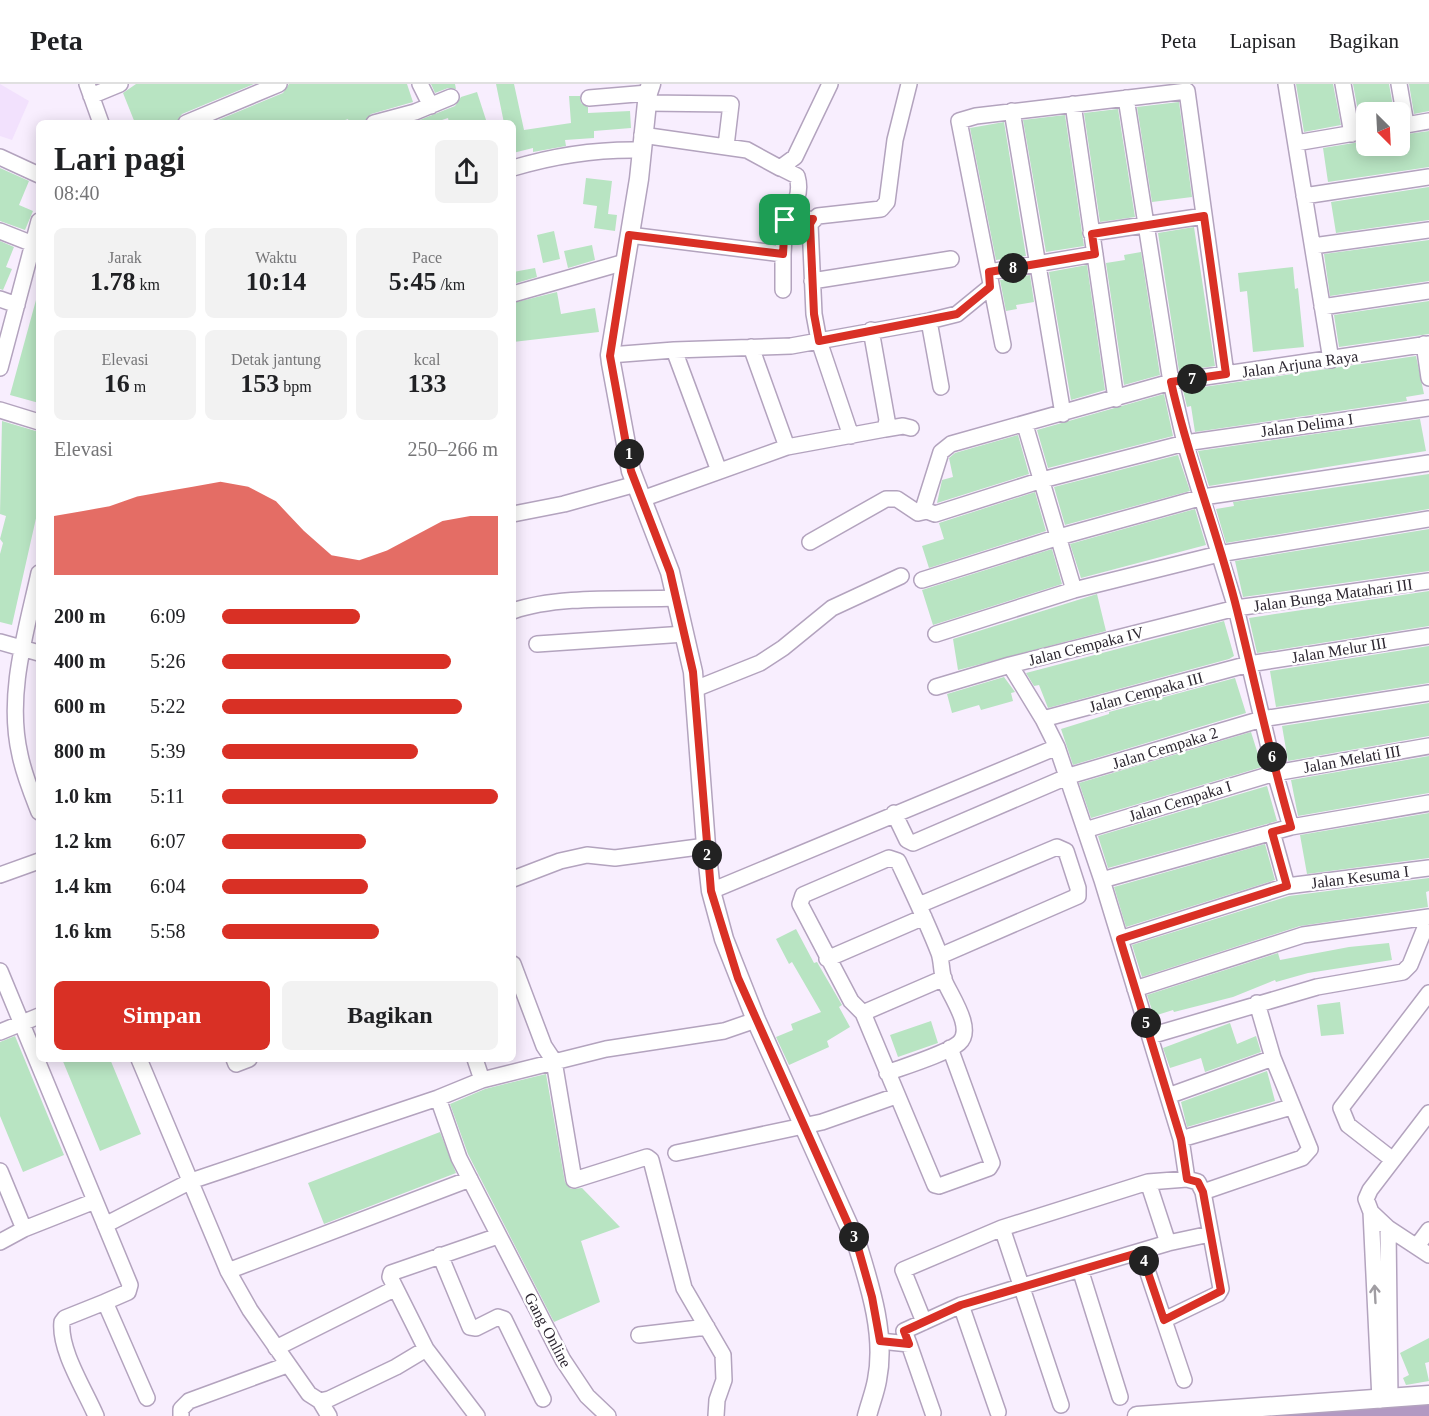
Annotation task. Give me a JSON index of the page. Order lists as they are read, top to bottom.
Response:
{
  "streets": {
    "street": [
      "Jalan Arjuna Raya",
      "Jalan Delima I",
      "Jalan Bunga Matahari III",
      "Jalan Cempaka IV",
      "Jalan Melur III",
      "Jalan Cempaka III",
      "Jalan Cempaka 2",
      "Jalan Melati III",
      "Jalan Cempaka I",
      "Jalan Kesuma I",
      "Gang Online"
    ]
  },
  "crossings": [
    ["Jalan Arjuna Raya", "Jalan Delima I"],
    ["Jalan Bunga Matahari III", "Jalan Cempaka IV"],
    ["Jalan Melur III", "Jalan Cempaka III"],
    ["Jalan Melati III", "Jalan Cempaka I"]
  ],
  "north": "bottom right",
  "page": {
    "header": "Peta",
    "nav": ["Peta", "Lapisan", "Bagikan"],
    "heading": ["Lari pagi", "08:40"],
    "stats": [
      ["Jarak", "1.78 km"],
      ["Waktu", "10:14"],
      ["Pace", "5:45 /km"],
      ["Elevasi", "16 m"],
      ["Detak jantung", "153 bpm"],
      ["kcal", "133"]
    ],
    "pins": [
      "8",
      "7",
      "1",
      "6",
      "2",
      "5",
      "3",
      "4"
    ],
    "chart": ["Elevasi", "250–266 m"],
    "list": [
      {
        "name": "200 m",
        "note": "6:09"
      },
      {
        "name": "400 m",
        "note": "5:26"
      },
      {
        "name": "600 m",
        "note": "5:22"
      },
      {
        "name": "800 m",
        "note": "5:39"
      },
      {
        "name": "1.0 km",
        "note": "5:11"
      },
      {
        "name": "1.2 km",
        "note": "6:07"
      },
      {
        "name": "1.4 km",
        "note": "6:04"
      },
      {
        "name": "1.6 km",
        "note": "5:58"
      }
    ],
    "buttons": ["Simpan", "Bagikan"]
  }
}
